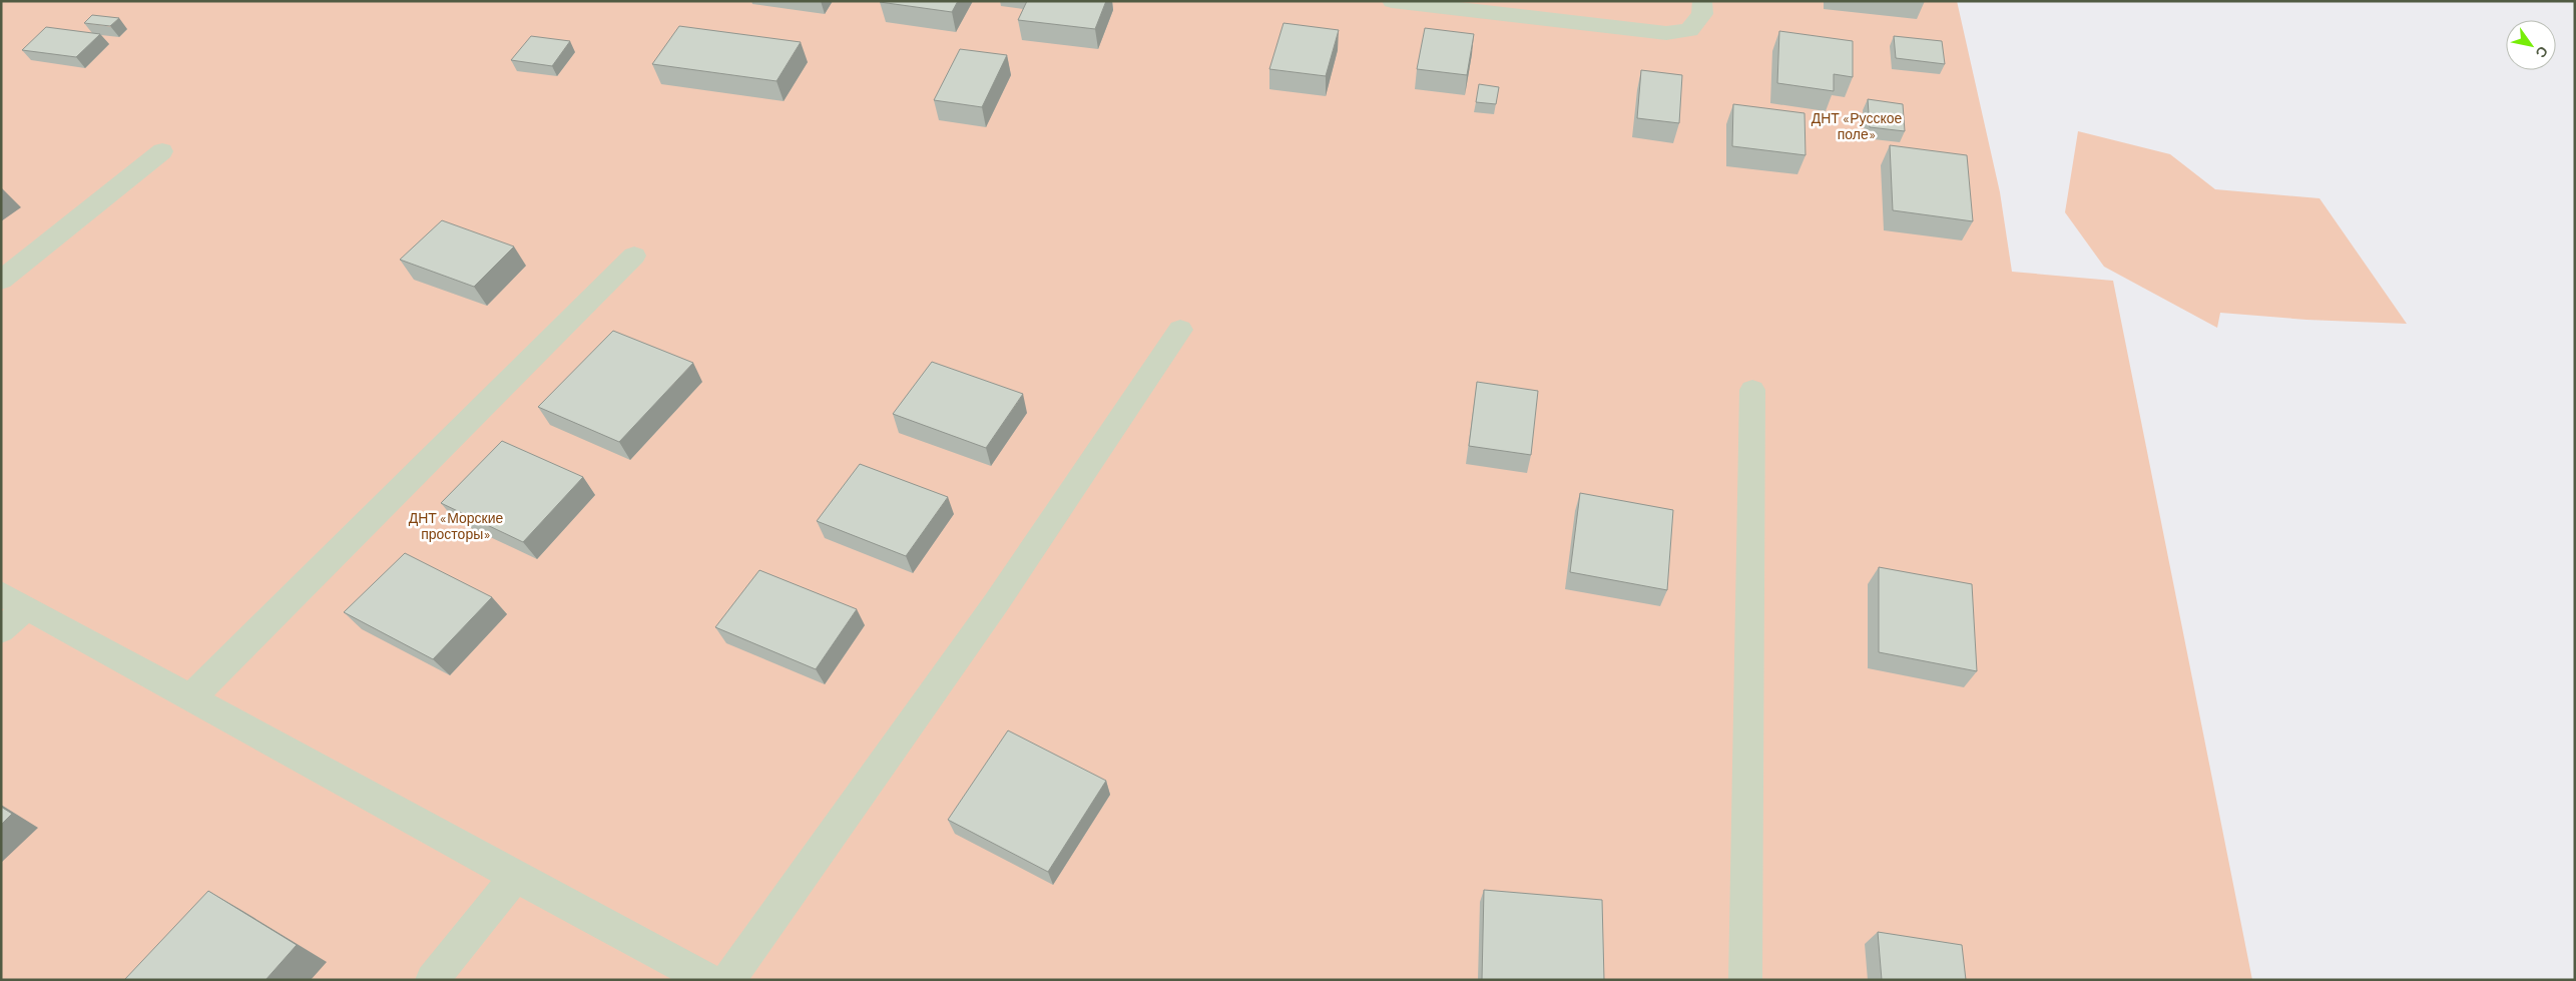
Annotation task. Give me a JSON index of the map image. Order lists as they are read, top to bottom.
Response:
{
  "parks": ["ДНТ «Русское поле»", "ДНТ «Морские просторы»"],
  "north": "bottom right"
}
